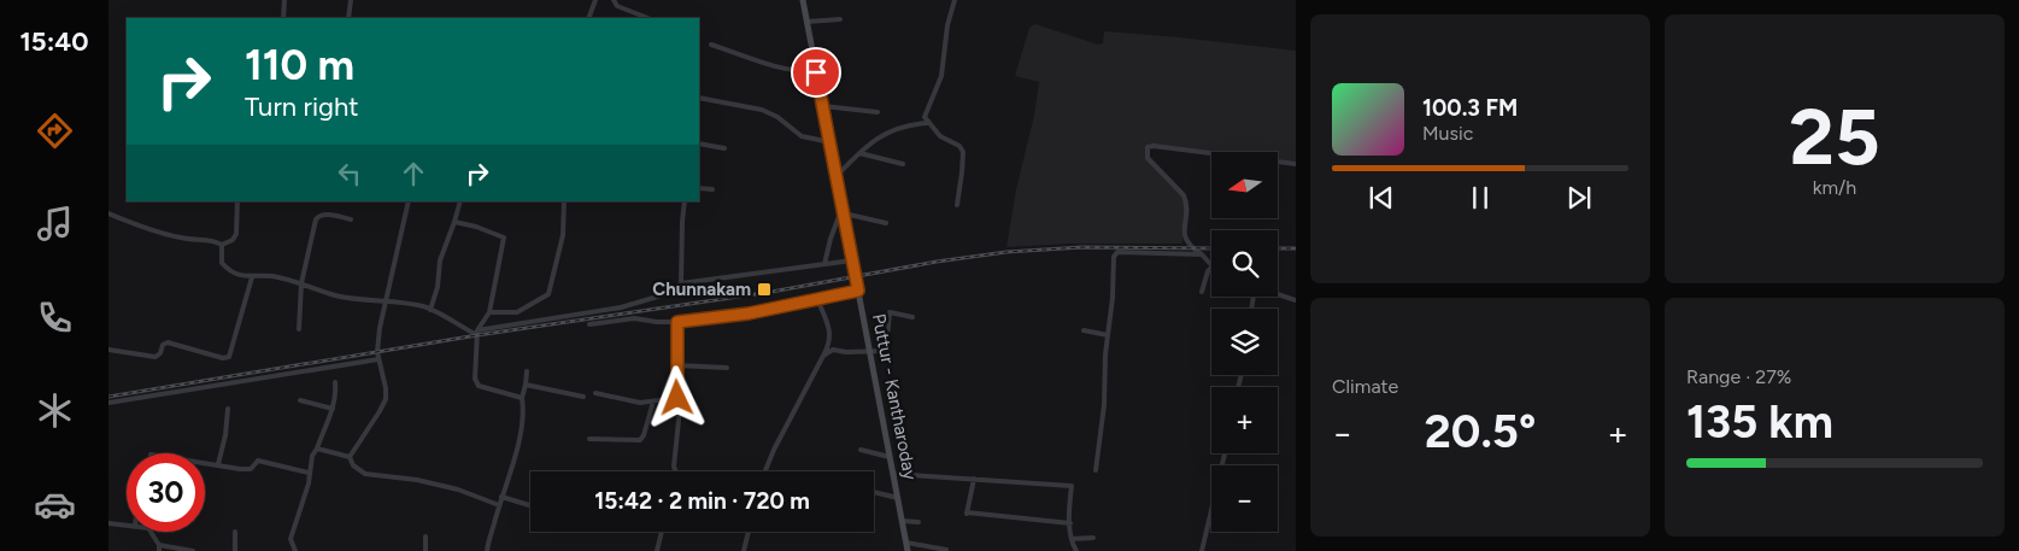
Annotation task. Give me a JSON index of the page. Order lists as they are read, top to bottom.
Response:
{
  "streets": {
    "main road": ["Puttur - Kantharoday"]
  },
  "places": {
    "transit": ["Chunnakam"]
  },
  "north": "left",
  "page": {
    "tabs": "15:40",
    "tile": [
      ["25", "km/h"],
      "Climate",
      ["Range · 27%", "135 km"]
    ],
    "turn": ["110 m", "Turn right"],
    "song": ["100.3 FM", "Music"],
    "map_buttons": ["+", "−"],
    "heat": ["−", "20.5°", "+"],
    "limit": "30",
    "trip": "15:42 · 2 min · 720 m"
  }
}
